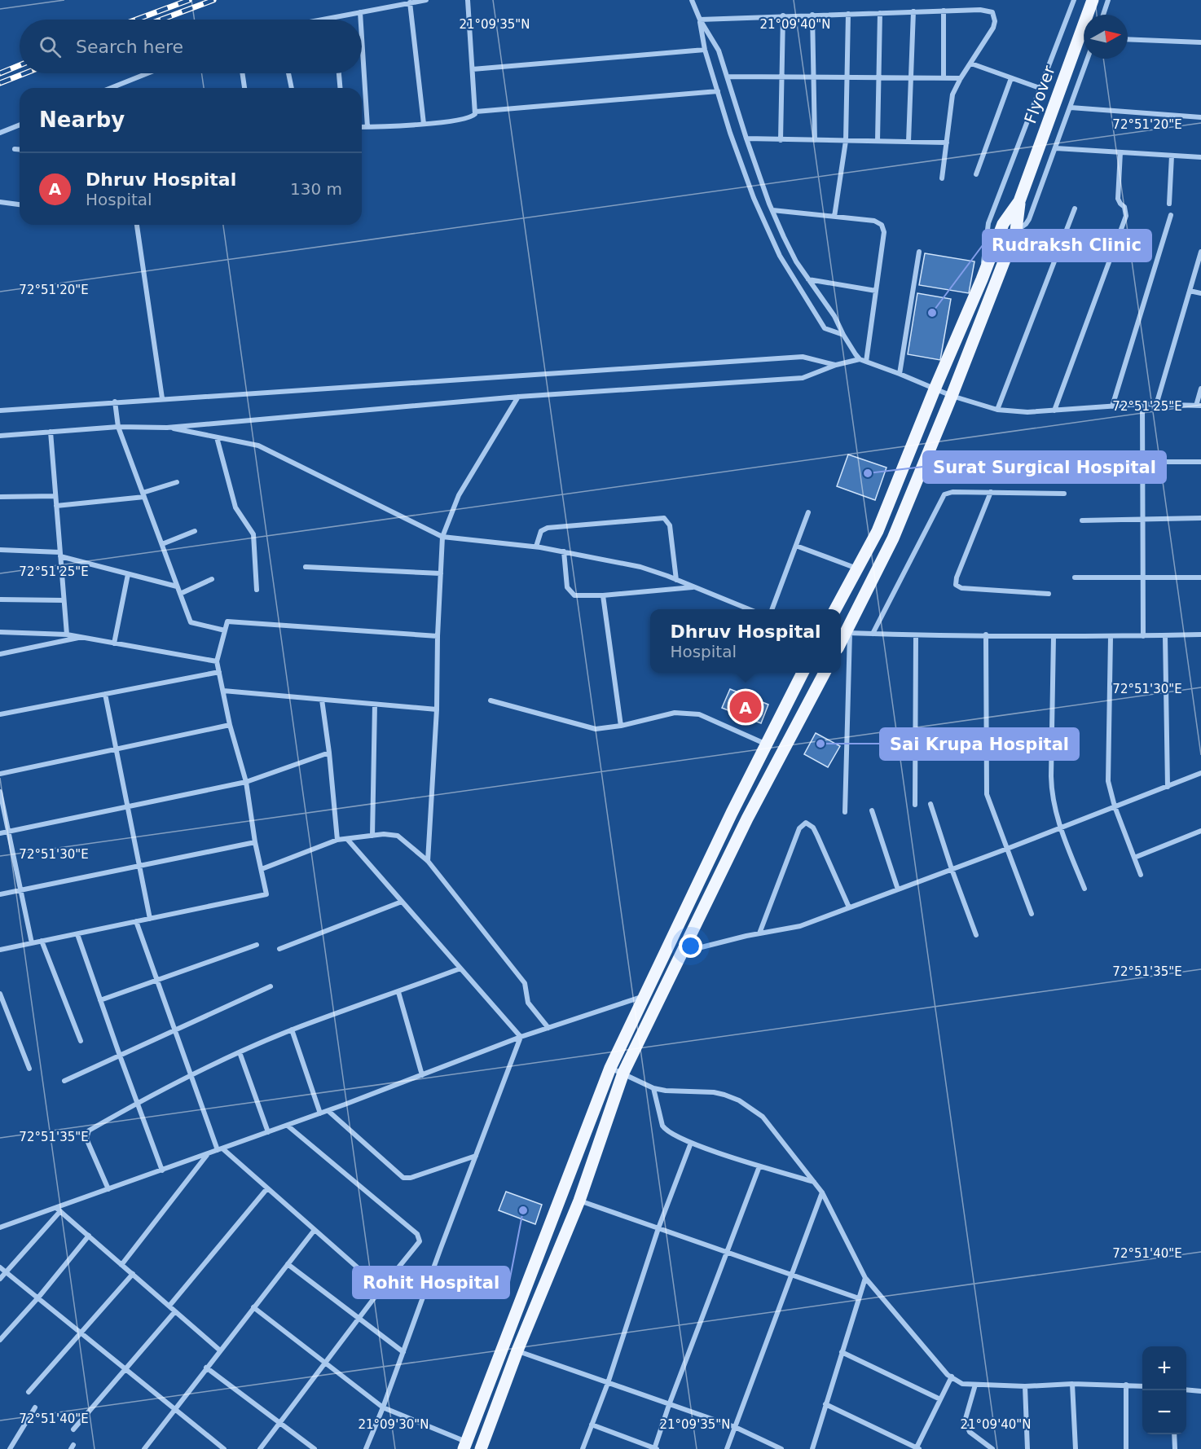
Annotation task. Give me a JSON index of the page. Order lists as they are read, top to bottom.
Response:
{
  "streets": {
    "main road": ["Flyover"]
  },
  "places": [
    "Rudraksh Clinic",
    "Surat Surgical Hospital",
    "Sai Krupa Hospital",
    "Rohit Hospital"
  ],
  "north": "right",
  "page": {
    "search": "Search here",
    "heading": "Nearby",
    "list": [
      {
        "mark": "A",
        "name": "Dhruv Hospital",
        "note": "Hospital",
        "value": "130 m"
      }
    ],
    "popup": ["Dhruv Hospital", "Hospital"],
    "pins": "A",
    "map_buttons": ["+", "−"]
  },
  "coordinates": [
    "21°09'35\"N",
    "21°09'40\"N",
    "72°51'20\"E",
    "72°51'25\"E",
    "72°51'30\"E",
    "72°51'35\"E",
    "72°51'40\"E",
    "21°09'30\"N"
  ]
}
